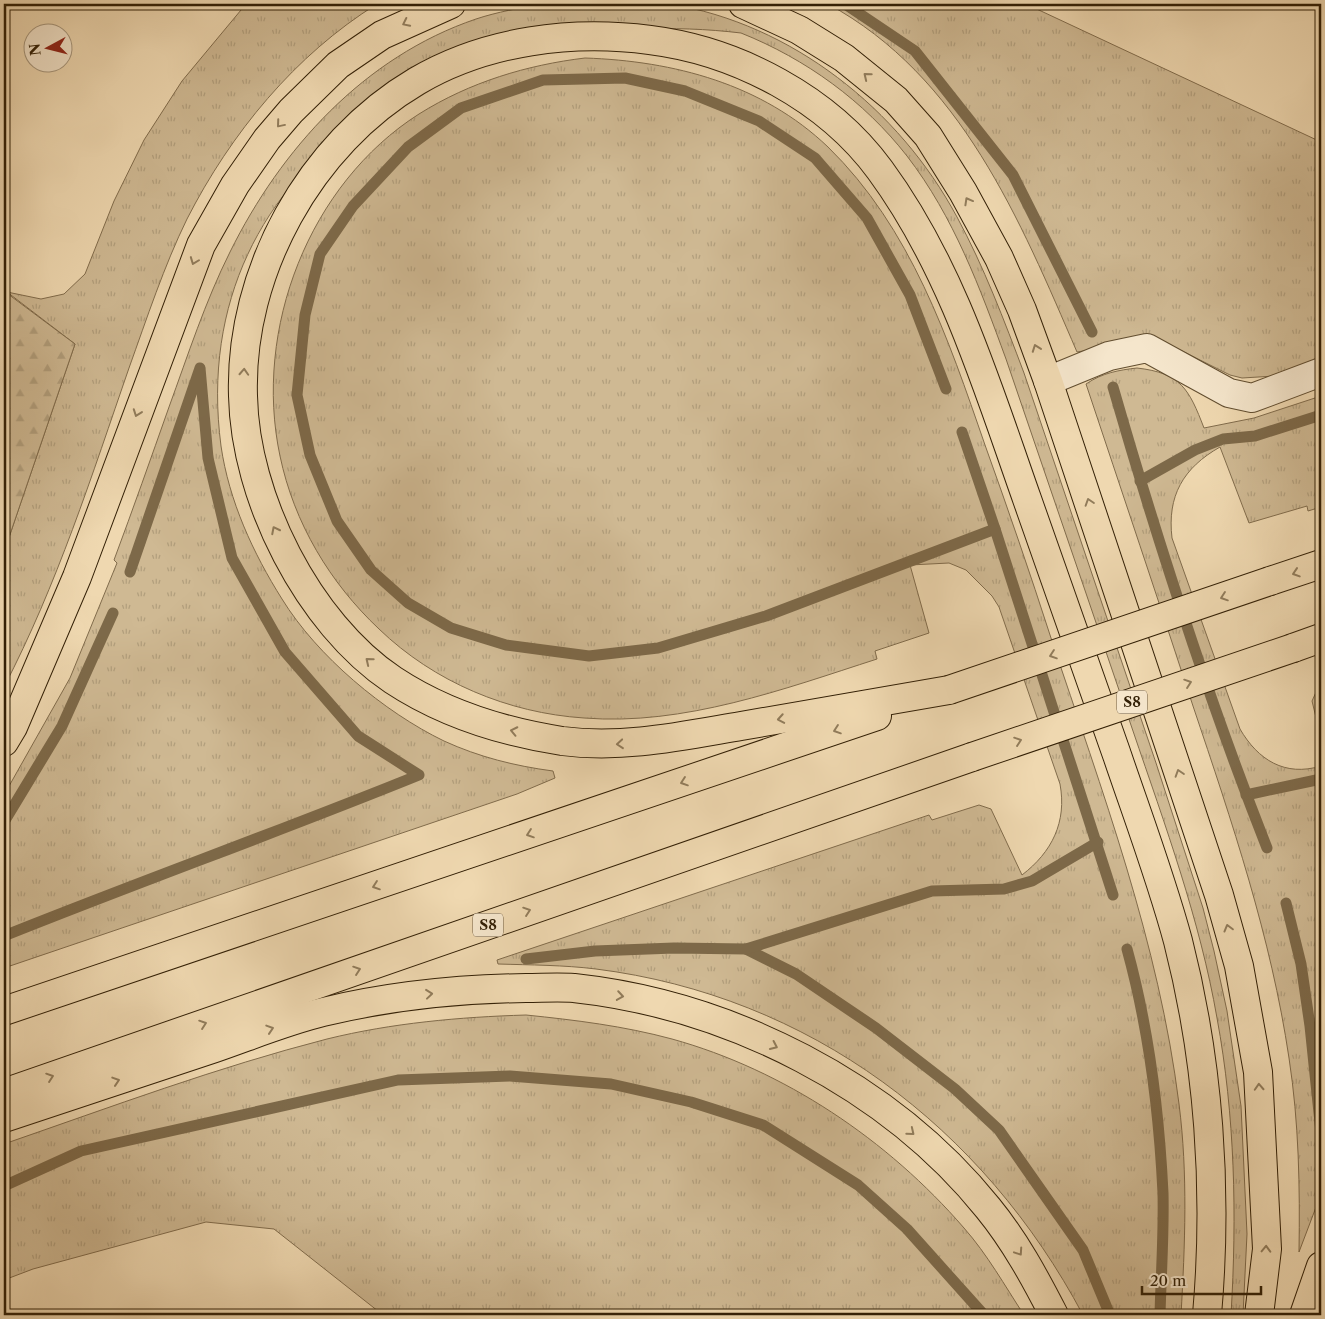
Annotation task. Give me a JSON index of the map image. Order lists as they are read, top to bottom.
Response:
{
  "streets": {
    "highway": ["S8"]
  },
  "scale_bar": "20 m",
  "north": "left"
}
